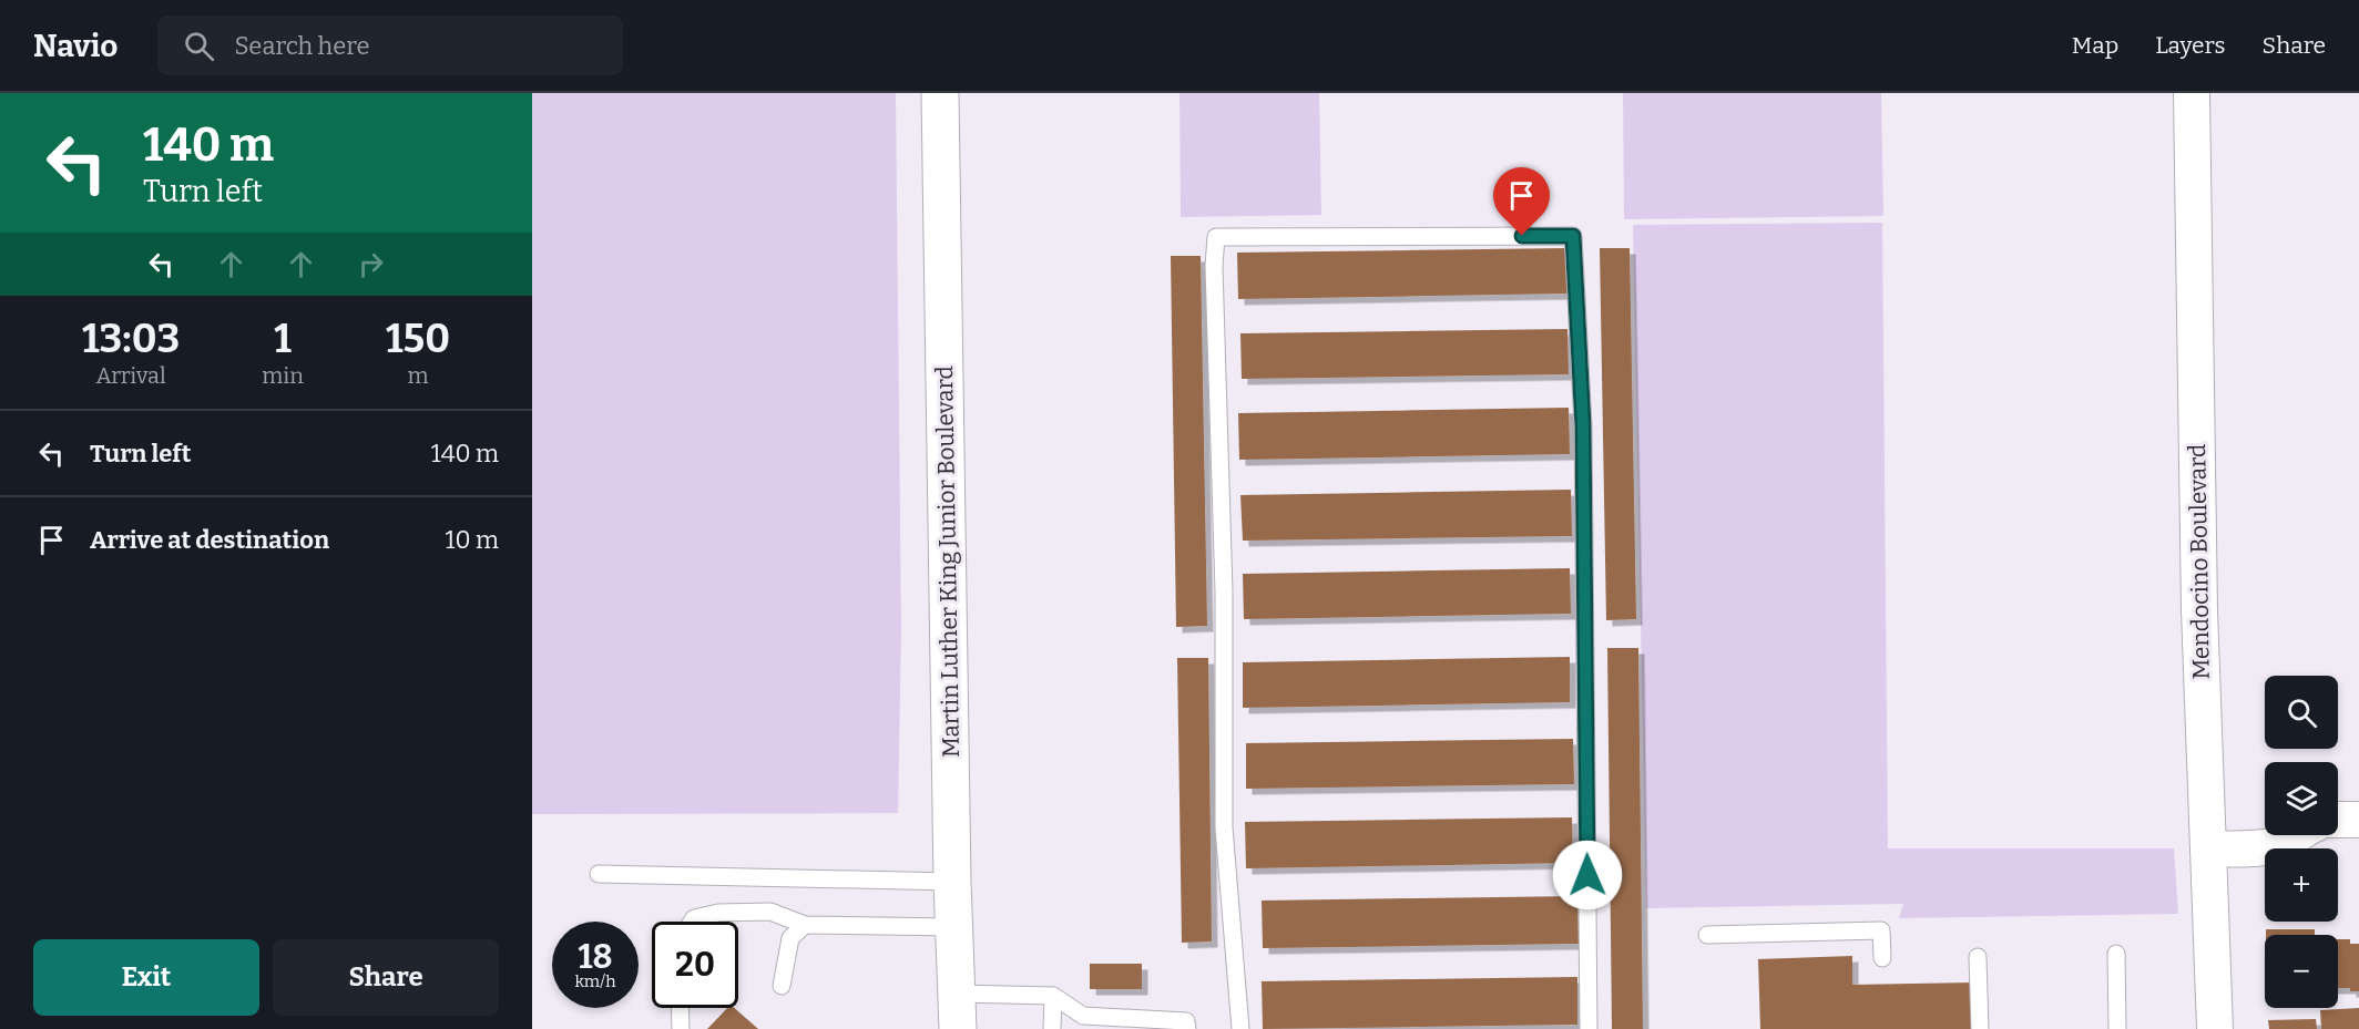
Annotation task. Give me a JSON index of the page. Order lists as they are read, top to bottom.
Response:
{
  "streets": {
    "street": ["Martin Luther King Junior Boulevard", "Mendocino Boulevard"]
  },
  "page": {
    "header": "Navio",
    "search": "Search here",
    "nav": ["Map", "Layers", "Share"],
    "turn": ["140 m", "Turn left"],
    "eta": [
      "13:03",
      "Arrival",
      "1",
      "min",
      "150",
      "m"
    ],
    "list": [
      {
        "name": "Turn left",
        "value": "140 m"
      },
      {
        "name": "Arrive at destination",
        "value": "10 m"
      }
    ],
    "map_buttons": ["+", "−"],
    "speed": "18 km/h",
    "limit": "20",
    "buttons": ["Exit", "Share"]
  }
}
